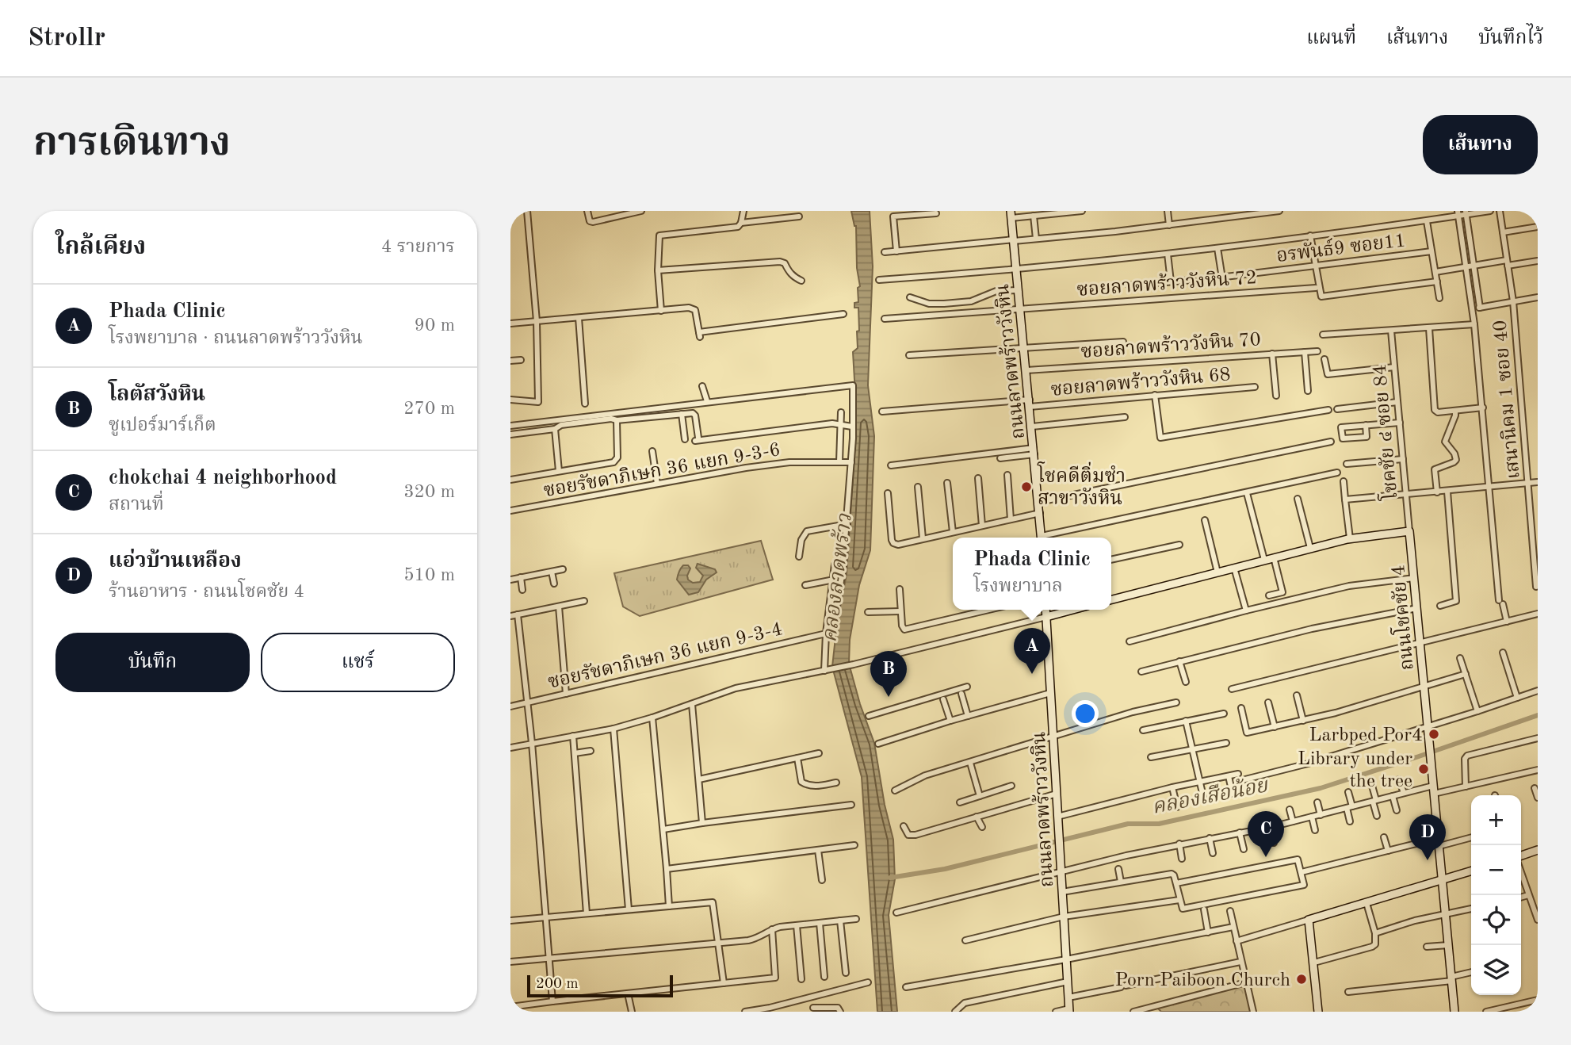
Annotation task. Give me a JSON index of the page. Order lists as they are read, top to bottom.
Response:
{
  "streets": {
    "street": [
      "อรพันธ์9 ซอย11",
      "ซอยลาดพร้าววังหิน 72",
      "ซอยลาดพร้าววังหิน 70",
      "ถนนลาดพร้าววังหิน",
      "ซอยลาดพร้าววังหิน 68",
      "เสนานิคม 1 ซอย 40",
      "โชคชัย ๔ ซอย 84",
      "ซอยรัชดาภิเษก 36 แยก 9-3-6",
      "ถนนโชคชัย 4",
      "ซอยรัชดาภิเษก 36 แยก 9-3-4"
    ]
  },
  "crossings": [
    ["ซอยลาดพร้าววังหิน 72", "ถนนลาดพร้าววังหิน"],
    ["ซอยลาดพร้าววังหิน 70", "ถนนลาดพร้าววังหิน"],
    ["ถนนลาดพร้าววังหิน", "ซอยลาดพร้าววังหิน 68"],
    ["โชคชัย ๔ ซอย 84", "ถนนโชคชัย 4"]
  ],
  "water": ["คลองลาดพร้าว", "คลองเสือน้อย"],
  "places": [
    "โชคดีติ่มซำ สาขาวังหิน",
    "Larbped Por4",
    "Library under the tree",
    "Porn Paiboon Church"
  ],
  "scale_bar": "200 m",
  "page": {
    "header": "Strollr",
    "nav": ["แผนที่", "เส้นทาง", "บันทึกไว้"],
    "title": "การเดินทาง",
    "buttons": [
      "เส้นทาง",
      ["บันทึก", "แชร์"]
    ],
    "heading": ["ใกล้เคียง", "4 รายการ"],
    "list": [
      {
        "mark": "A",
        "name": "Phada Clinic",
        "note": "โรงพยาบาล · ถนนลาดพร้าววังหิน",
        "value": "90 m"
      },
      {
        "mark": "B",
        "name": "โลตัสวังหิน",
        "note": "ซูเปอร์มาร์เก็ต",
        "value": "270 m"
      },
      {
        "mark": "C",
        "name": "chokchai 4 neighborhood",
        "note": "สถานที่",
        "value": "320 m"
      },
      {
        "mark": "D",
        "name": "แอ่วบ้านเหลือง",
        "note": "ร้านอาหาร · ถนนโชคชัย 4",
        "value": "510 m"
      }
    ],
    "popup": ["Phada Clinic", "โรงพยาบาล"],
    "pins": [
      "A",
      "B",
      "C",
      "D"
    ],
    "map_buttons": ["+", "−"],
    "scale": "200 m"
  }
}
